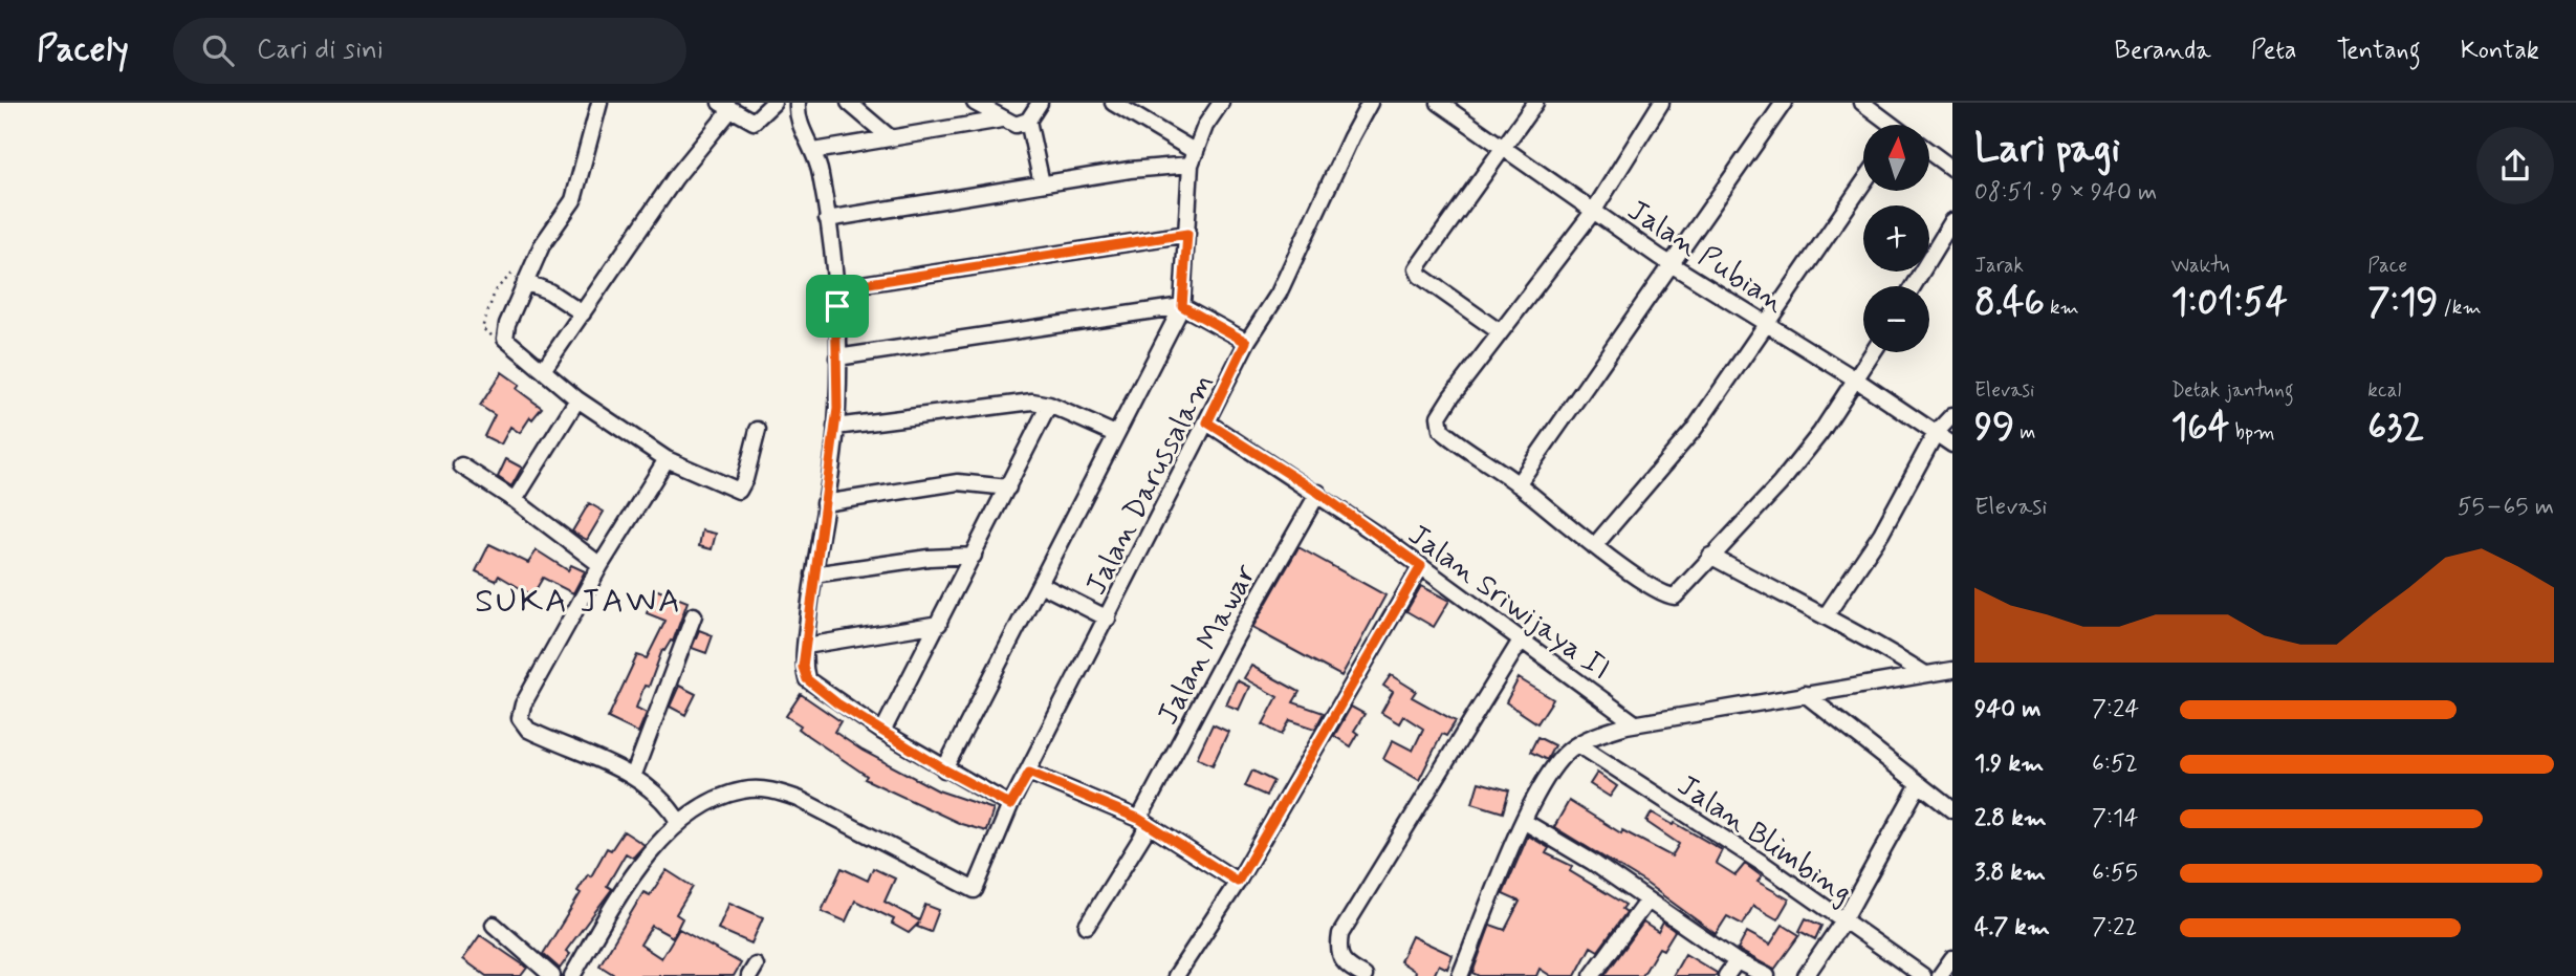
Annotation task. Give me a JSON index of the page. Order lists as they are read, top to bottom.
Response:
{
  "streets": {
    "street": [
      "Jalan Pubian",
      "Jalan Darussalam",
      "Jalan Sriwijaya II",
      "Jalan Mawar",
      "Jalan Blimbing"
    ]
  },
  "crossings": [
    ["Jalan Darussalam", "Jalan Sriwijaya II"],
    ["Jalan Sriwijaya II", "Jalan Mawar"]
  ],
  "districts": ["SUKA JAWA"],
  "north": "top",
  "page": {
    "header": "Pacely",
    "search": "Cari di sini",
    "nav": [
      "Beranda",
      "Peta",
      "Tentang",
      "Kontak"
    ],
    "heading": ["Lari pagi", "08:51 · 9 × 940 m"],
    "map_buttons": ["+", "−"],
    "stats": [
      ["Jarak", "8.46 km"],
      ["Waktu", "1:01:54"],
      ["Pace", "7:19 /km"],
      ["Elevasi", "99 m"],
      ["Detak jantung", "164 bpm"],
      ["kcal", "632"]
    ],
    "chart": ["Elevasi", "55–65 m"],
    "list": [
      {
        "name": "940 m",
        "note": "7:24"
      },
      {
        "name": "1.9 km",
        "note": "6:52"
      },
      {
        "name": "2.8 km",
        "note": "7:14"
      },
      {
        "name": "3.8 km",
        "note": "6:55"
      },
      {
        "name": "4.7 km",
        "note": "7:22"
      }
    ]
  }
}
